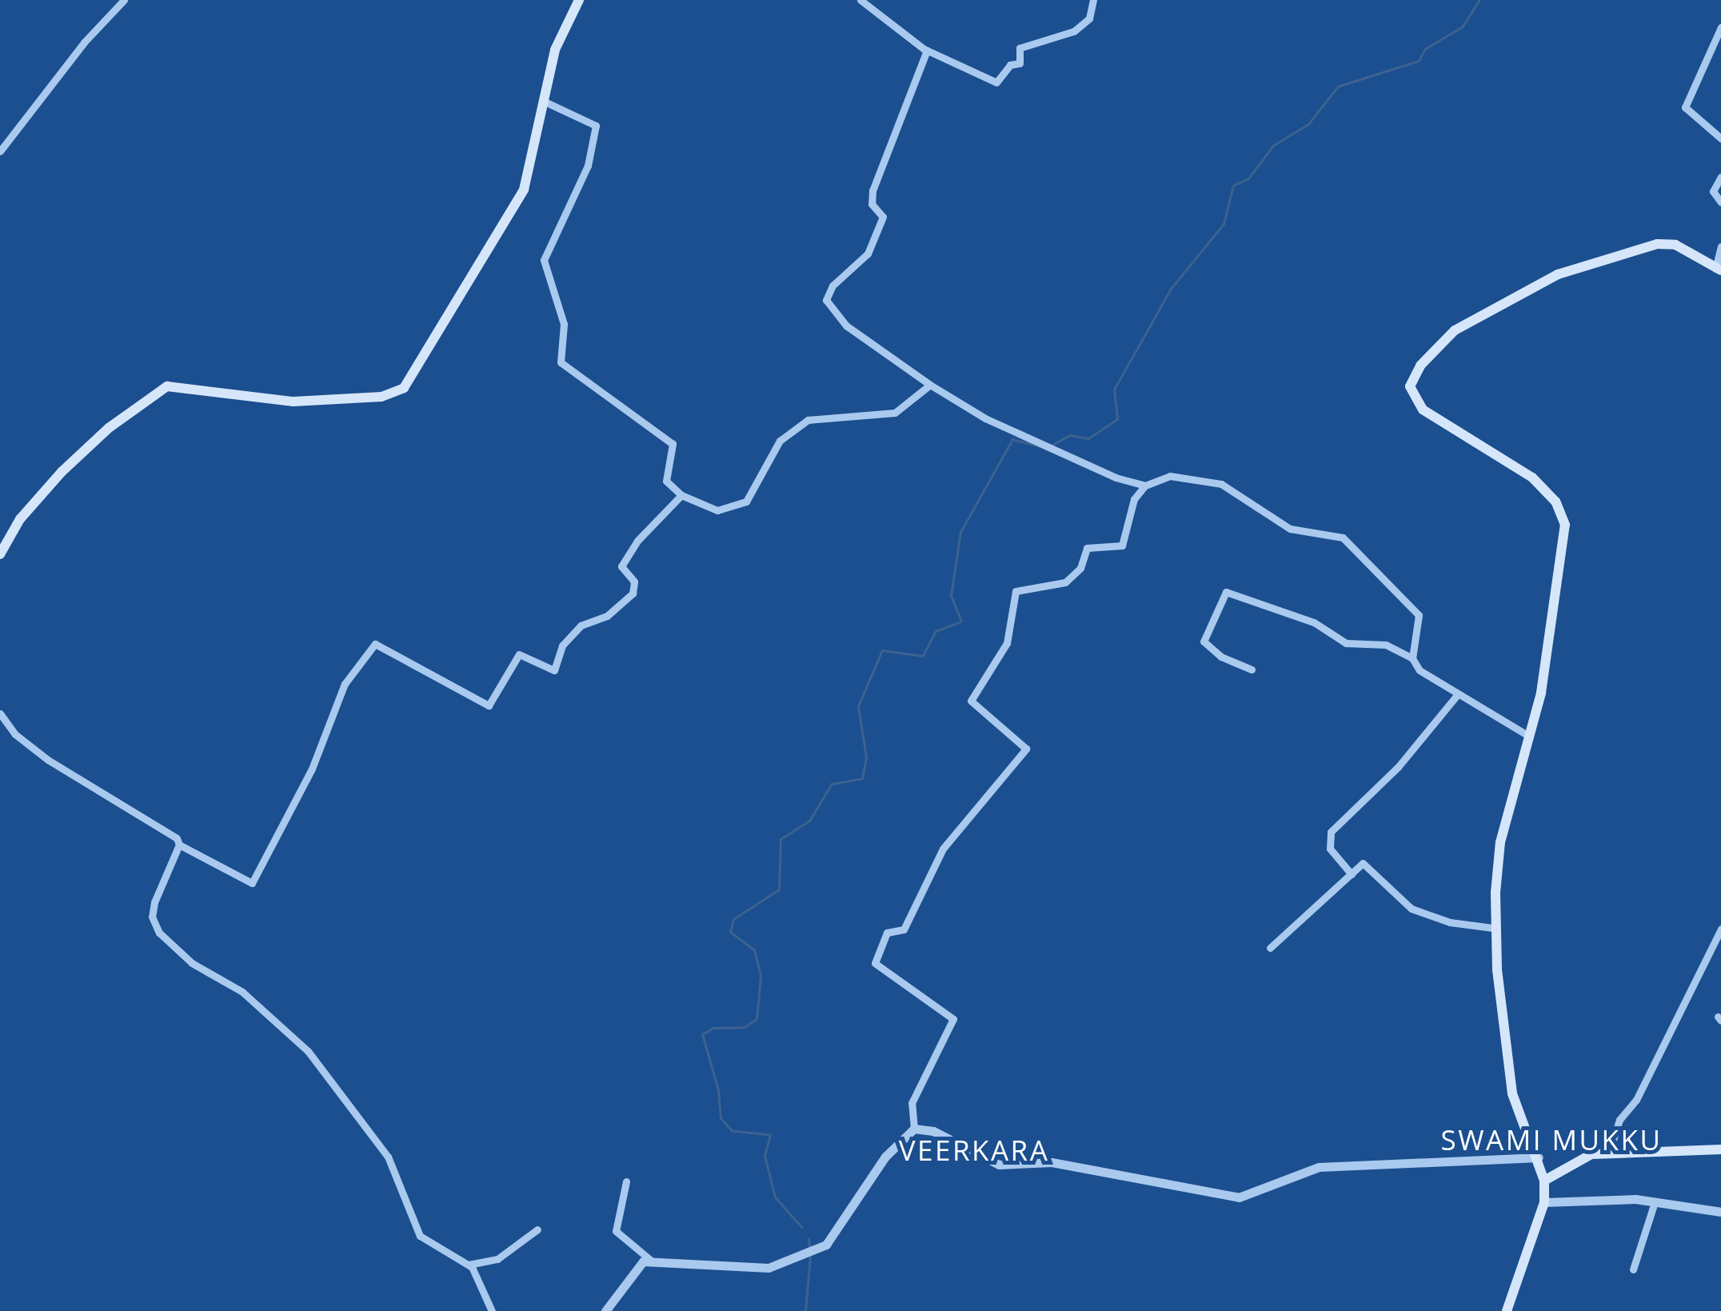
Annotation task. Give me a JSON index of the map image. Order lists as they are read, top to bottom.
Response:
{
  "districts": ["SWAMI MUKKU", "VEERKARA"]
}
